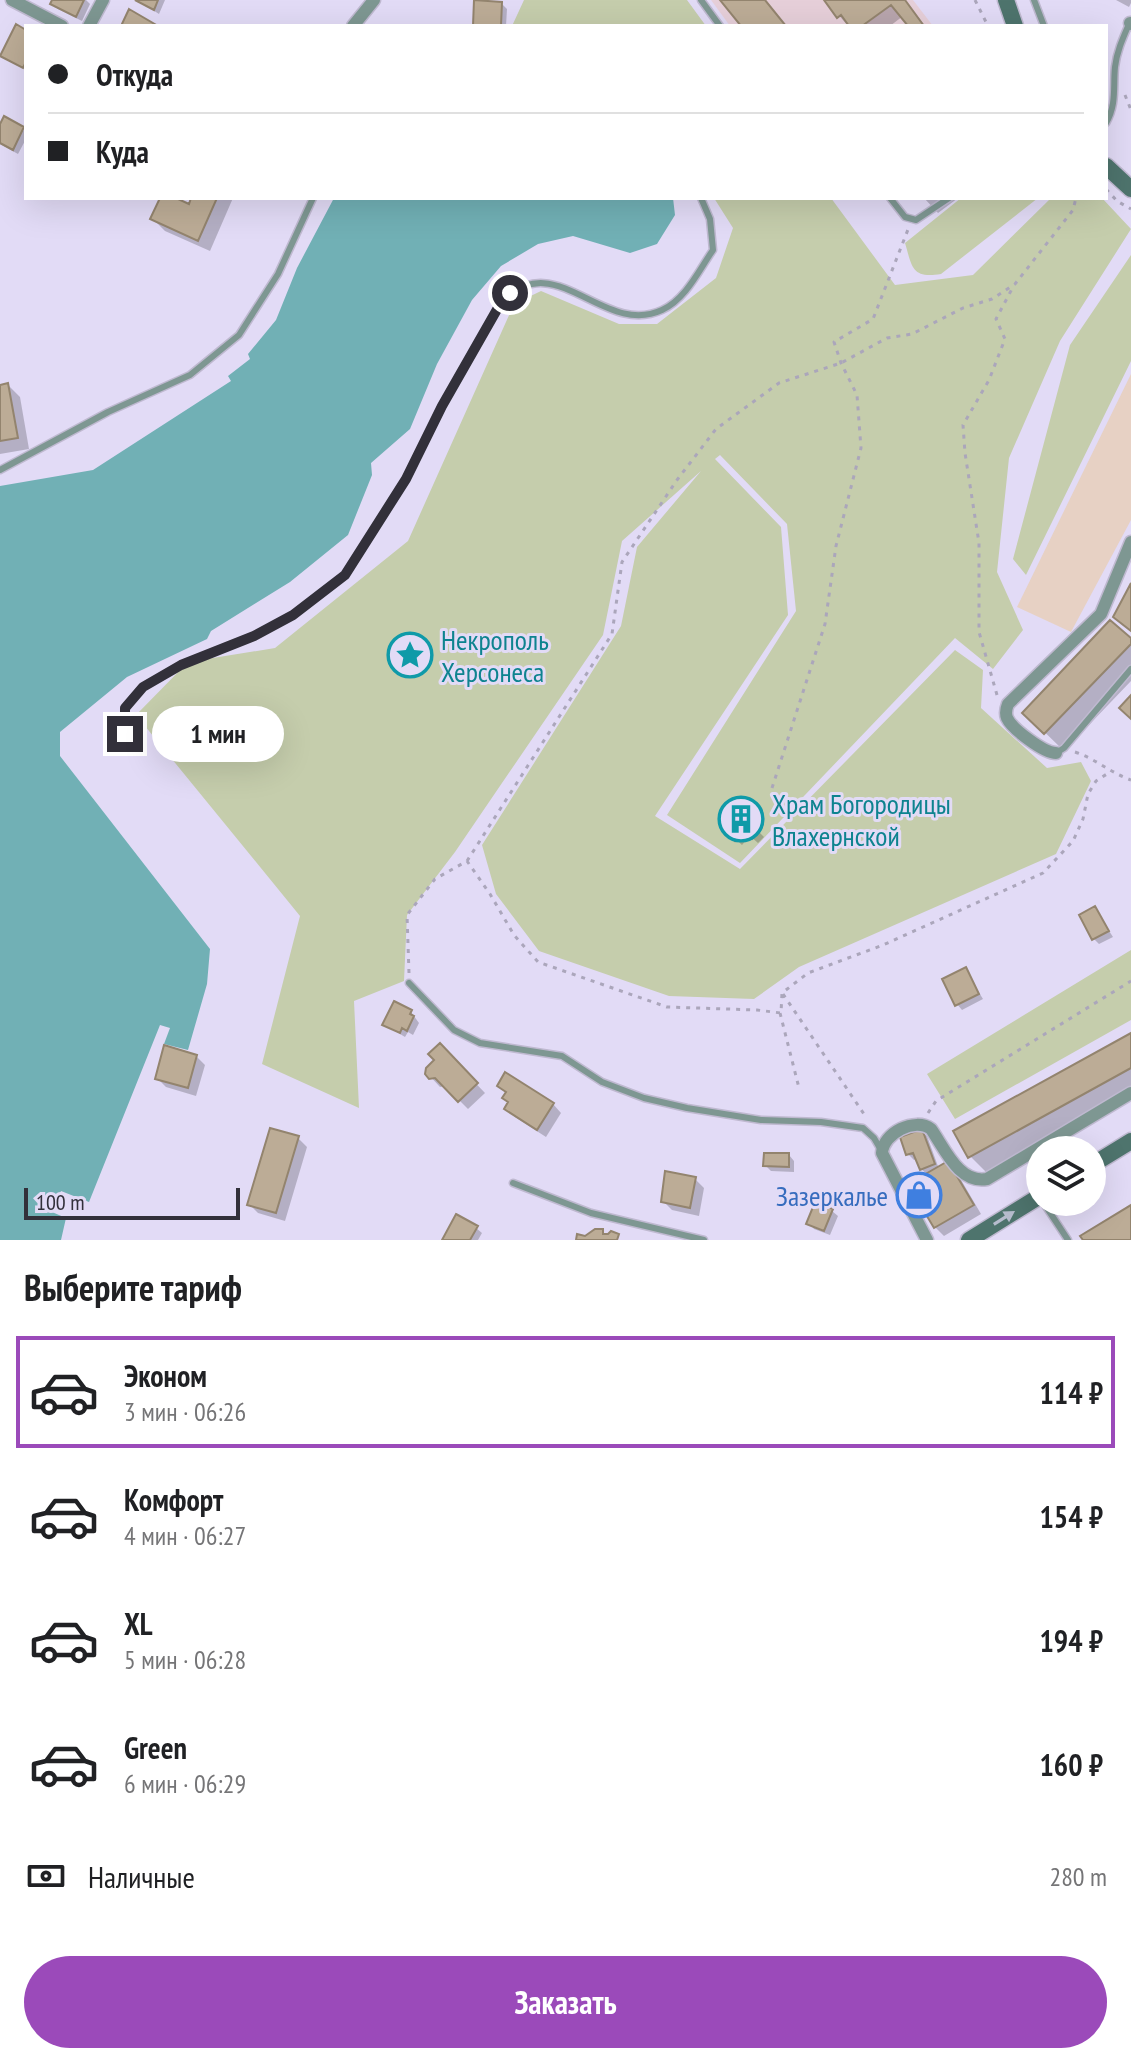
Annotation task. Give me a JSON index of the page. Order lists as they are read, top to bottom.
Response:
{
  "places": {
    "place": ["Некрополь Херсонеса"],
    "building": ["Храм Богородицы Влахернской"],
    "shop": ["Зазеркалье"]
  },
  "scale_bar": "100 m",
  "page": {
    "banner": ["Откуда", "Куда"],
    "bubble": "1 мин",
    "scale": "100 m",
    "heading": "Выберите тариф",
    "list": [
      {
        "name": "Эконом",
        "note": "3 мин · 06:26",
        "value": "114 ₽"
      },
      {
        "name": "Комфорт",
        "note": "4 мин · 06:27",
        "value": "154 ₽"
      },
      {
        "name": "XL",
        "note": "5 мин · 06:28",
        "value": "194 ₽"
      },
      {
        "name": "Green",
        "note": "6 мин · 06:29",
        "value": "160 ₽"
      }
    ],
    "pay": ["Наличные", "280 m"],
    "buttons": "Заказать"
  }
}
